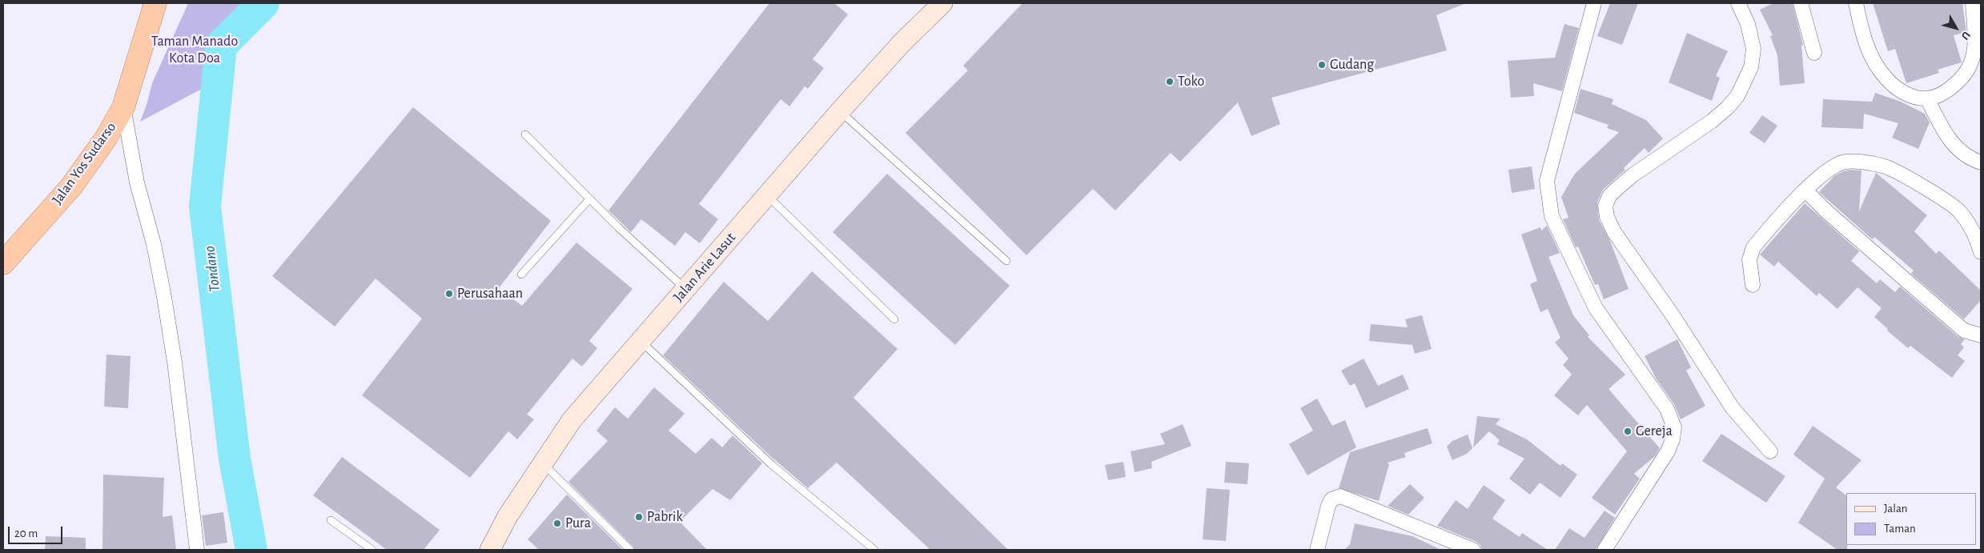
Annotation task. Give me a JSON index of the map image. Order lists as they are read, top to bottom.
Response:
{
  "streets": {
    "highway": ["Jalan Yos Sudarso"],
    "main road": ["Jalan Arie Lasut"]
  },
  "water": ["Tondano"],
  "parks": ["Taman Manado Kota Doa"],
  "places": [
    "Gudang",
    "Toko",
    "Perusahaan",
    "Gereja",
    "Pabrik",
    "Pura"
  ],
  "legend": ["Jalan", "Taman"],
  "scale_bar": "20 m",
  "north": "bottom right"
}
